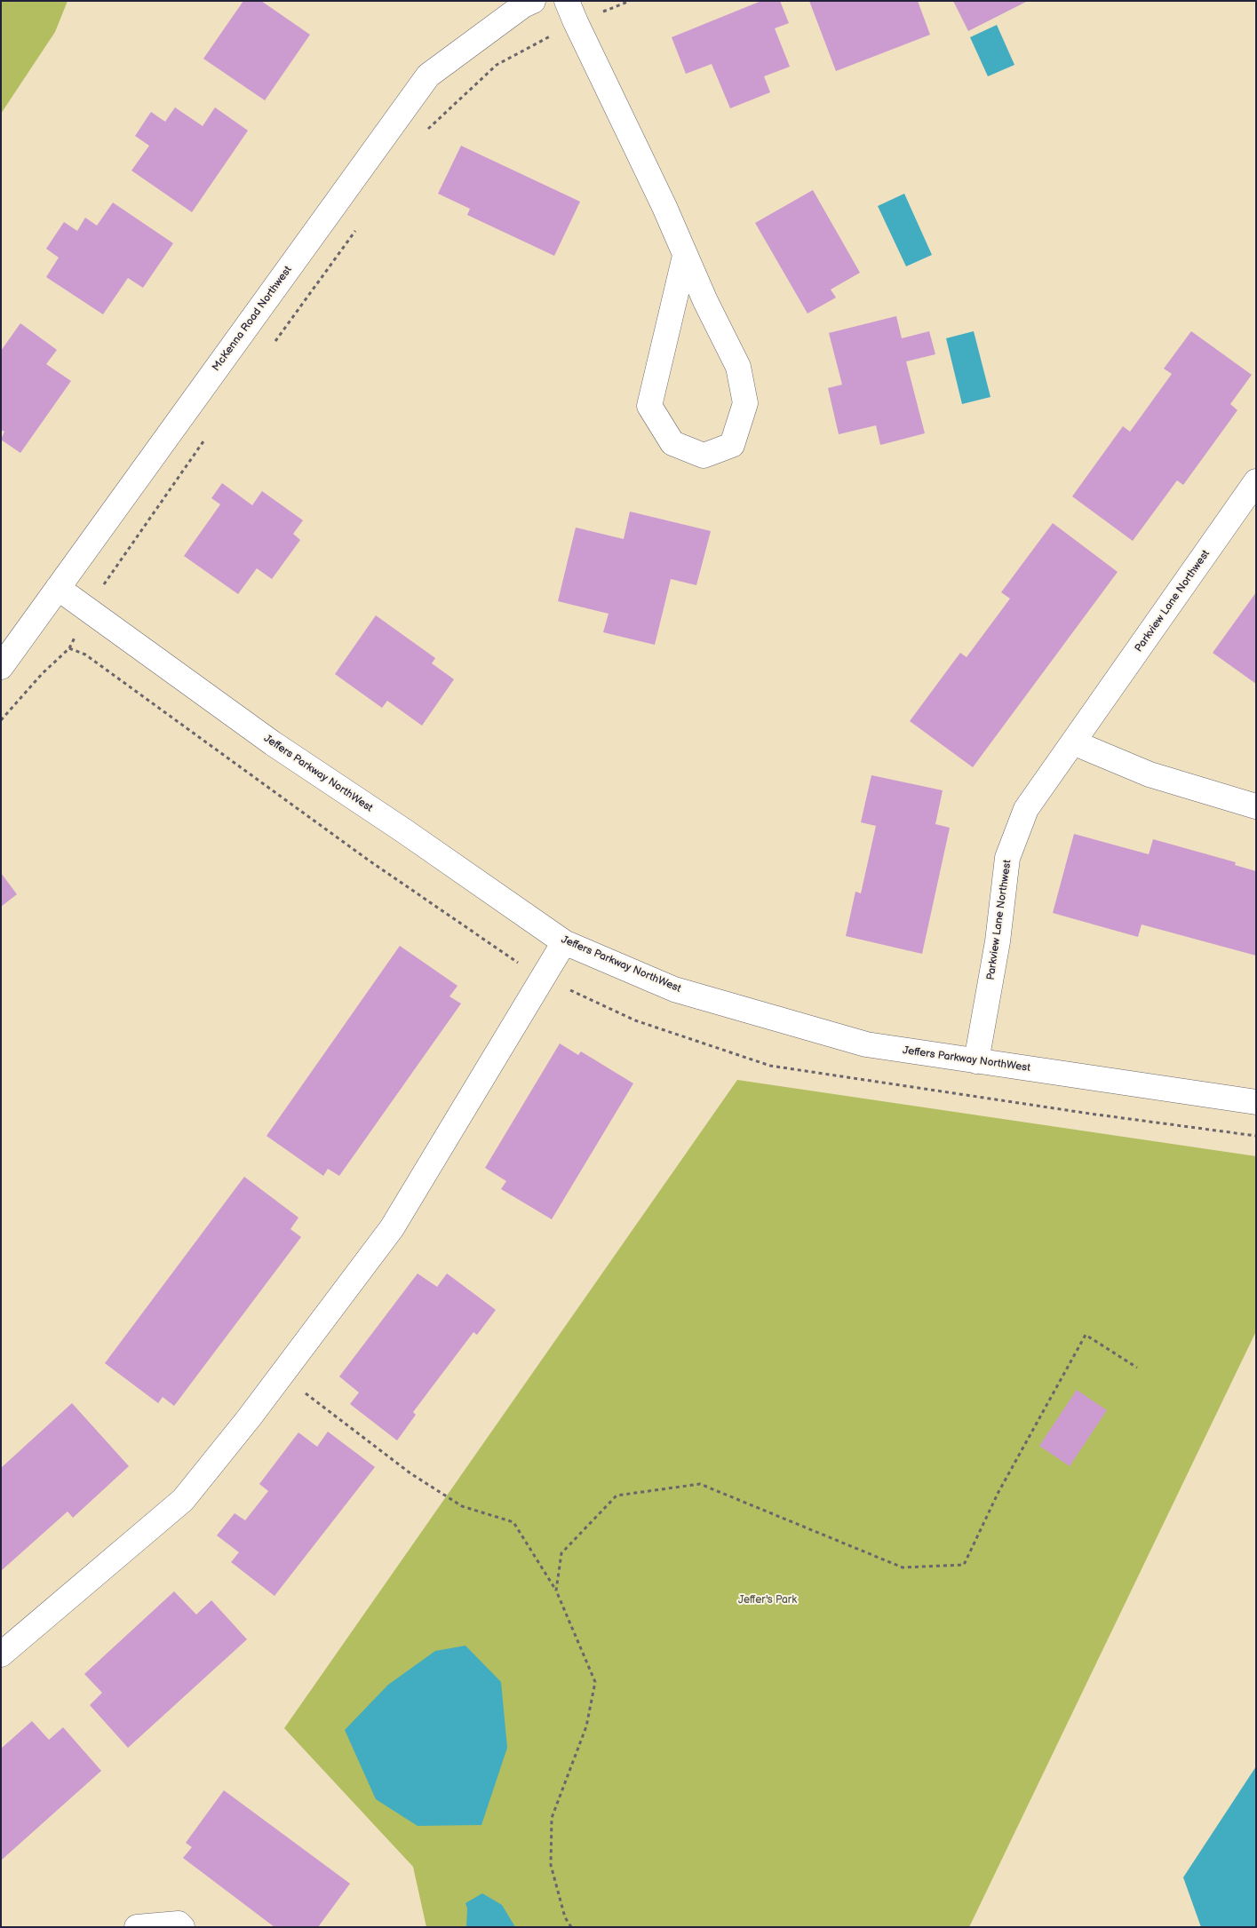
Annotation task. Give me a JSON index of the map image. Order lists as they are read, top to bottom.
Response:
{
  "streets": {
    "street": ["McKenna Road Northwest", "Parkview Lane Northwest", "Jeffers Parkway NorthWest"]
  },
  "crossings": [
    ["McKenna Road Northwest", "Jeffers Parkway NorthWest"],
    ["Parkview Lane Northwest", "Jeffers Parkway NorthWest"]
  ],
  "parks": ["Jeffer's Park"]
}
